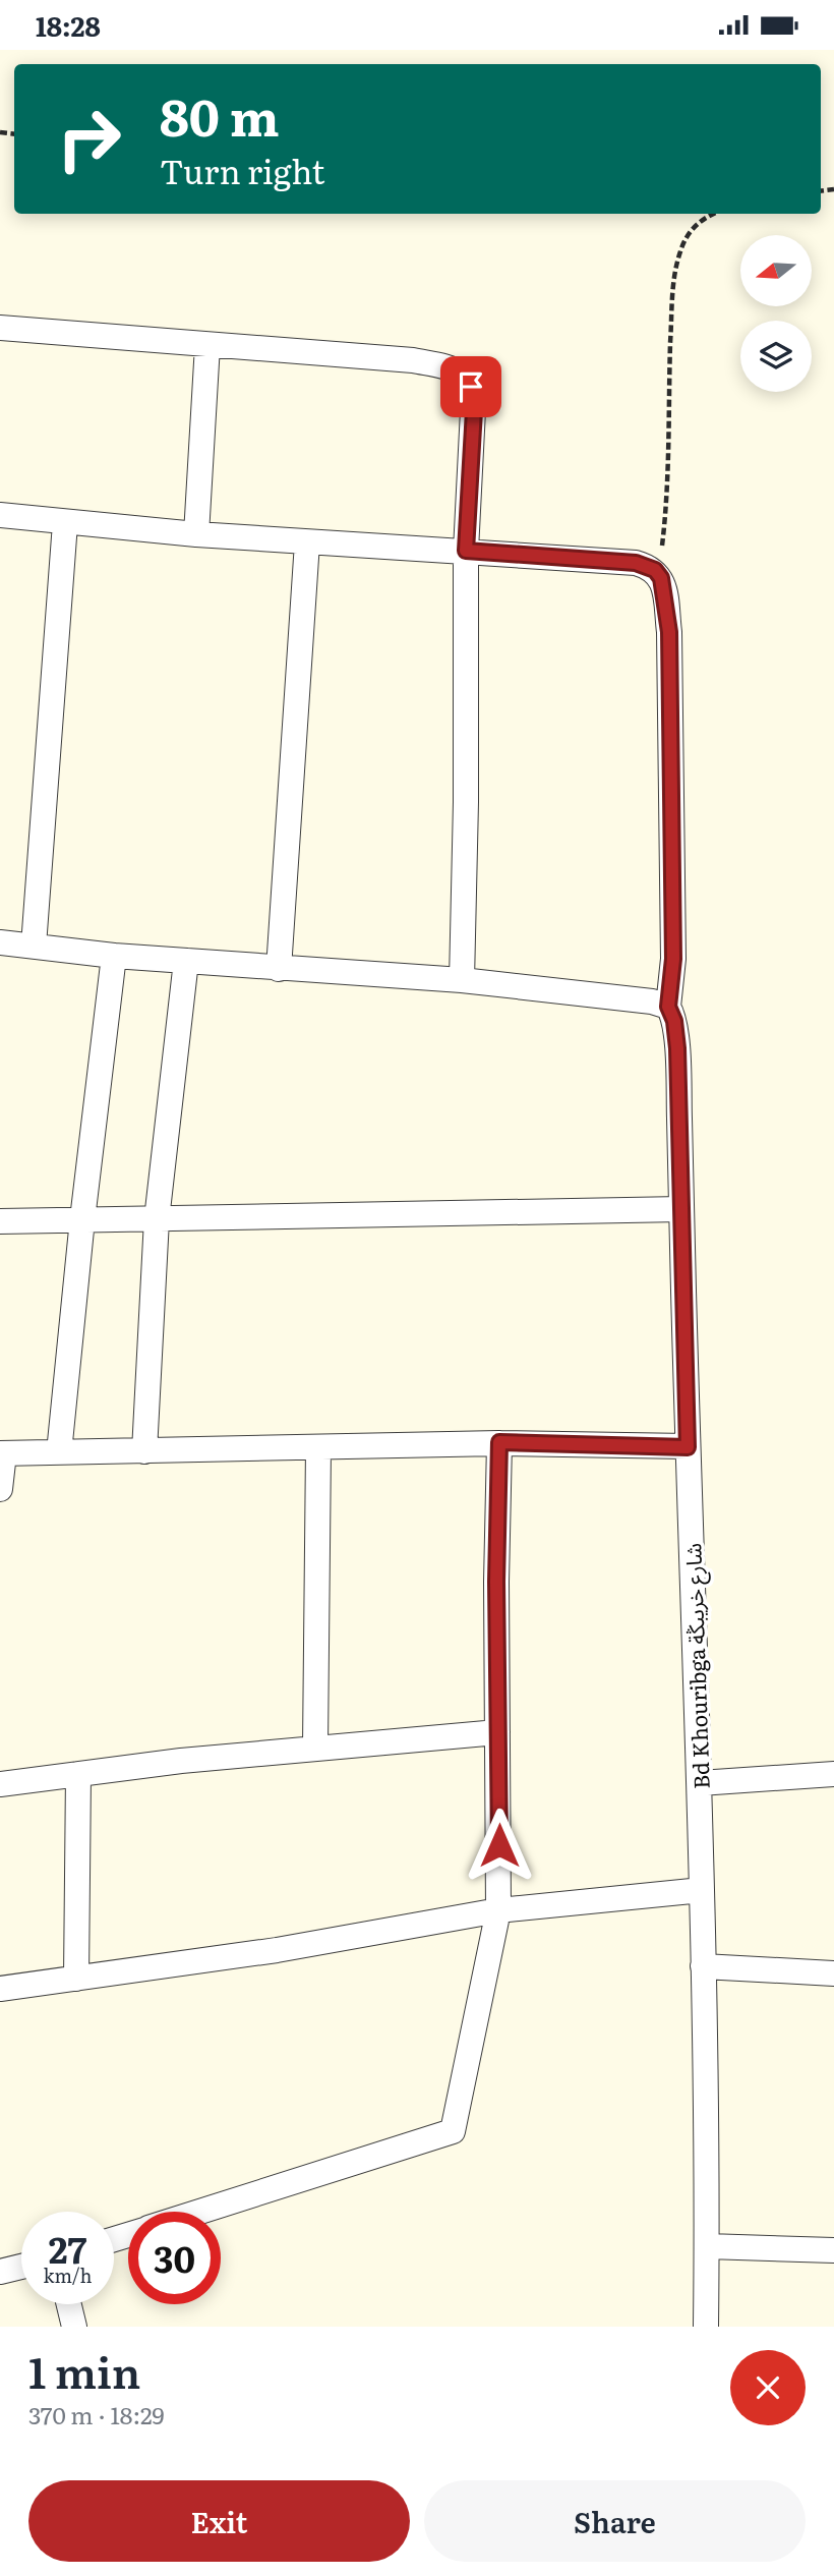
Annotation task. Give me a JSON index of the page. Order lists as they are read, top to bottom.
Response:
{
  "streets": {
    "street": ["Bd Khouribga شارع خريبڭة"]
  },
  "north": "left",
  "page": {
    "status": "18:28",
    "turn": ["80 m", "Turn right"],
    "speed": "27 km/h",
    "limit": "30",
    "heading": ["1 min", "370 m · 18:29"],
    "buttons": ["Exit", "Share"]
  }
}
